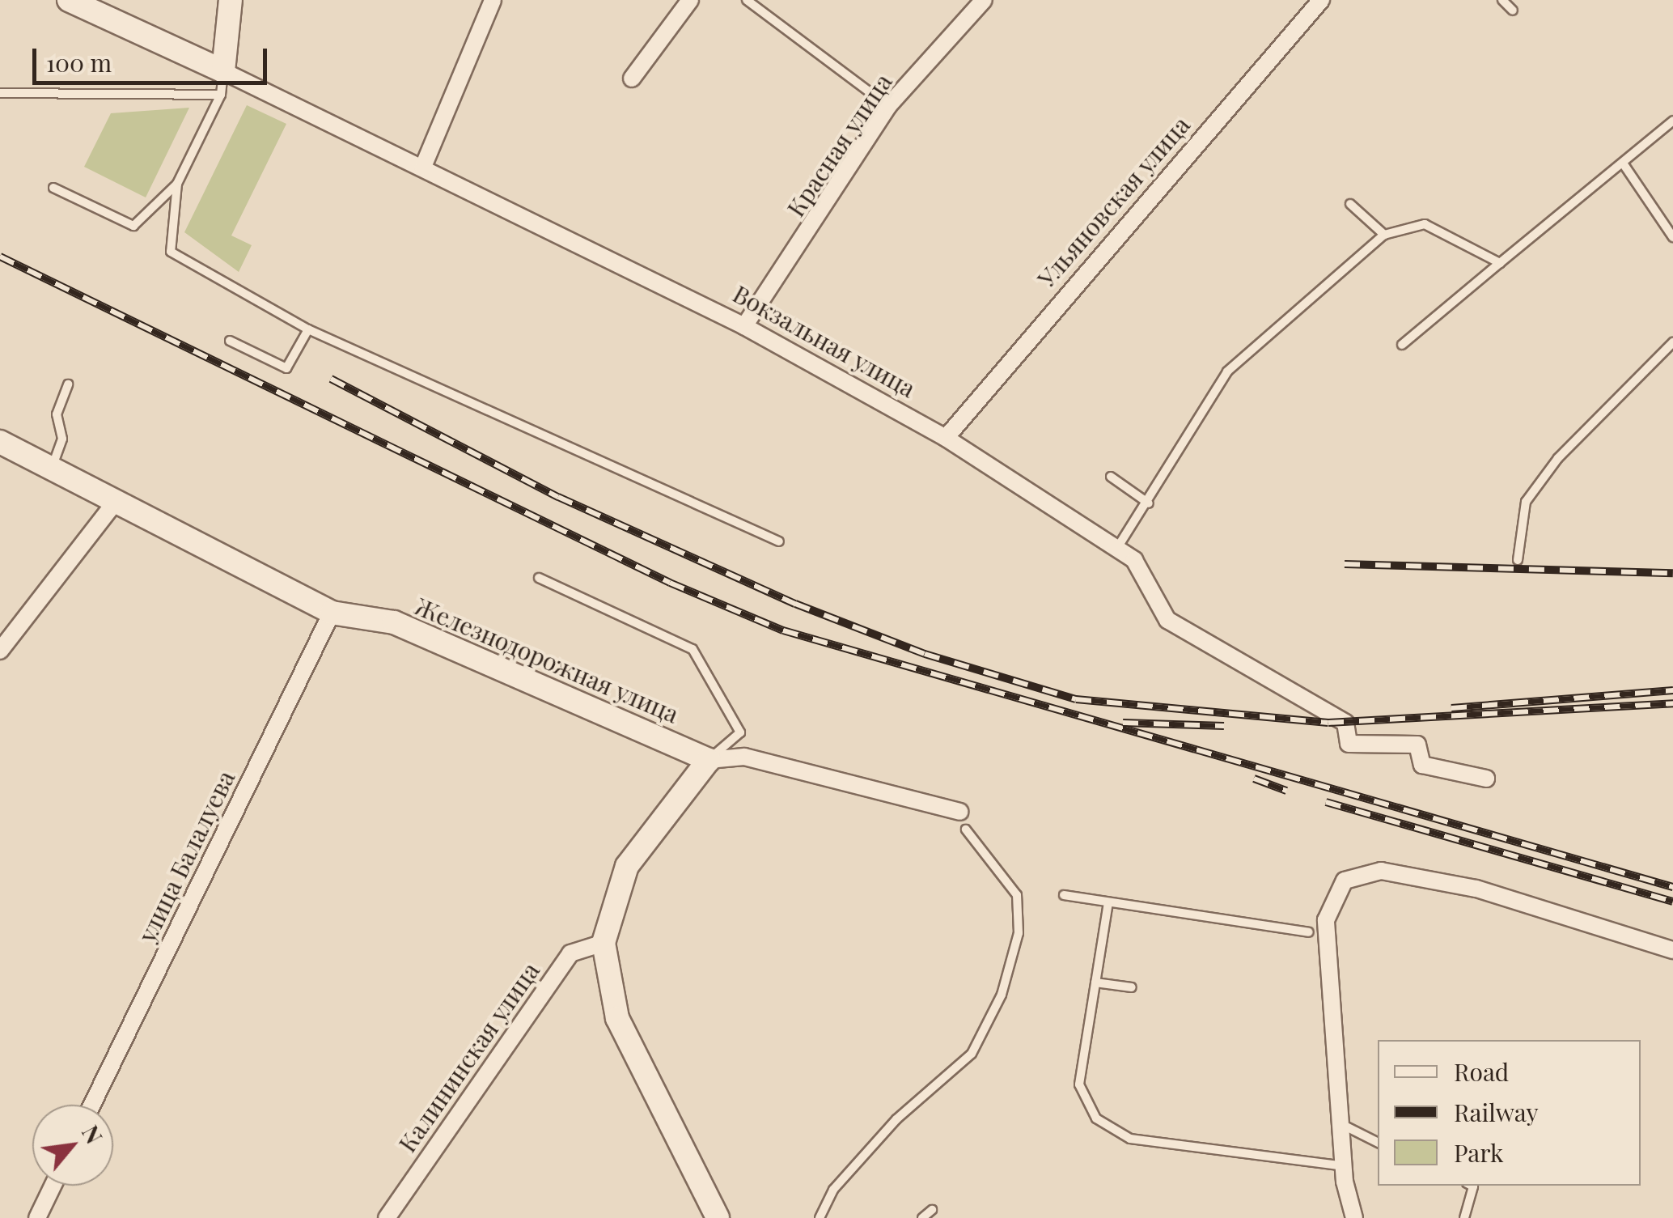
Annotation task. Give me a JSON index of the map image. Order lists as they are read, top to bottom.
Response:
{
  "streets": {
    "street": [
      "Красная улица",
      "Ульяновская улица",
      "Вокзальная улица",
      "Железнодорожная улица",
      "улица Балалуева",
      "Калининская улица"
    ]
  },
  "crossings": [
    ["Красная улица", "Вокзальная улица"],
    ["Ульяновская улица", "Вокзальная улица"],
    ["Железнодорожная улица", "улица Балалуева"]
  ],
  "legend": ["Road", "Railway", "Park"],
  "scale_bar": "100 m",
  "north": "top right"
}
